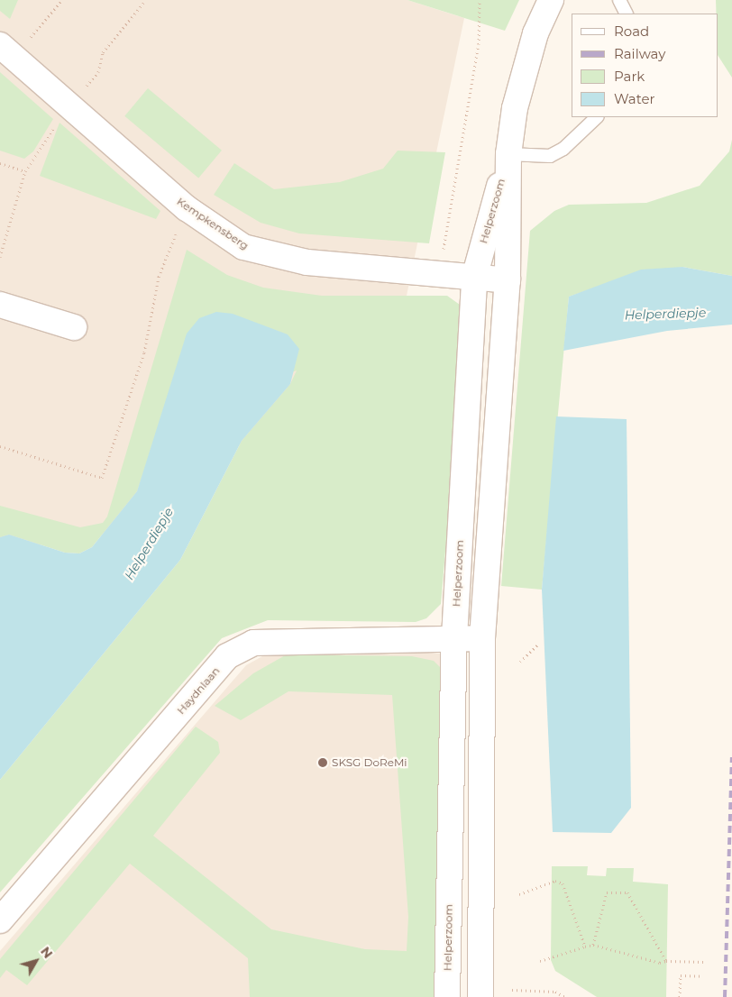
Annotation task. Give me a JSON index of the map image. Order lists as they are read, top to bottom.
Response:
{
  "streets": {
    "street": ["Helperzoom", "Kempkensberg", "Haydnlaan"]
  },
  "crossings": [
    ["Helperzoom", "Kempkensberg"],
    ["Helperzoom", "Haydnlaan"]
  ],
  "water": ["Helperdiepje"],
  "places": ["SKSG DoReMi"],
  "legend": [
    "Road",
    "Railway",
    "Park",
    "Water"
  ],
  "north": "top right"
}
